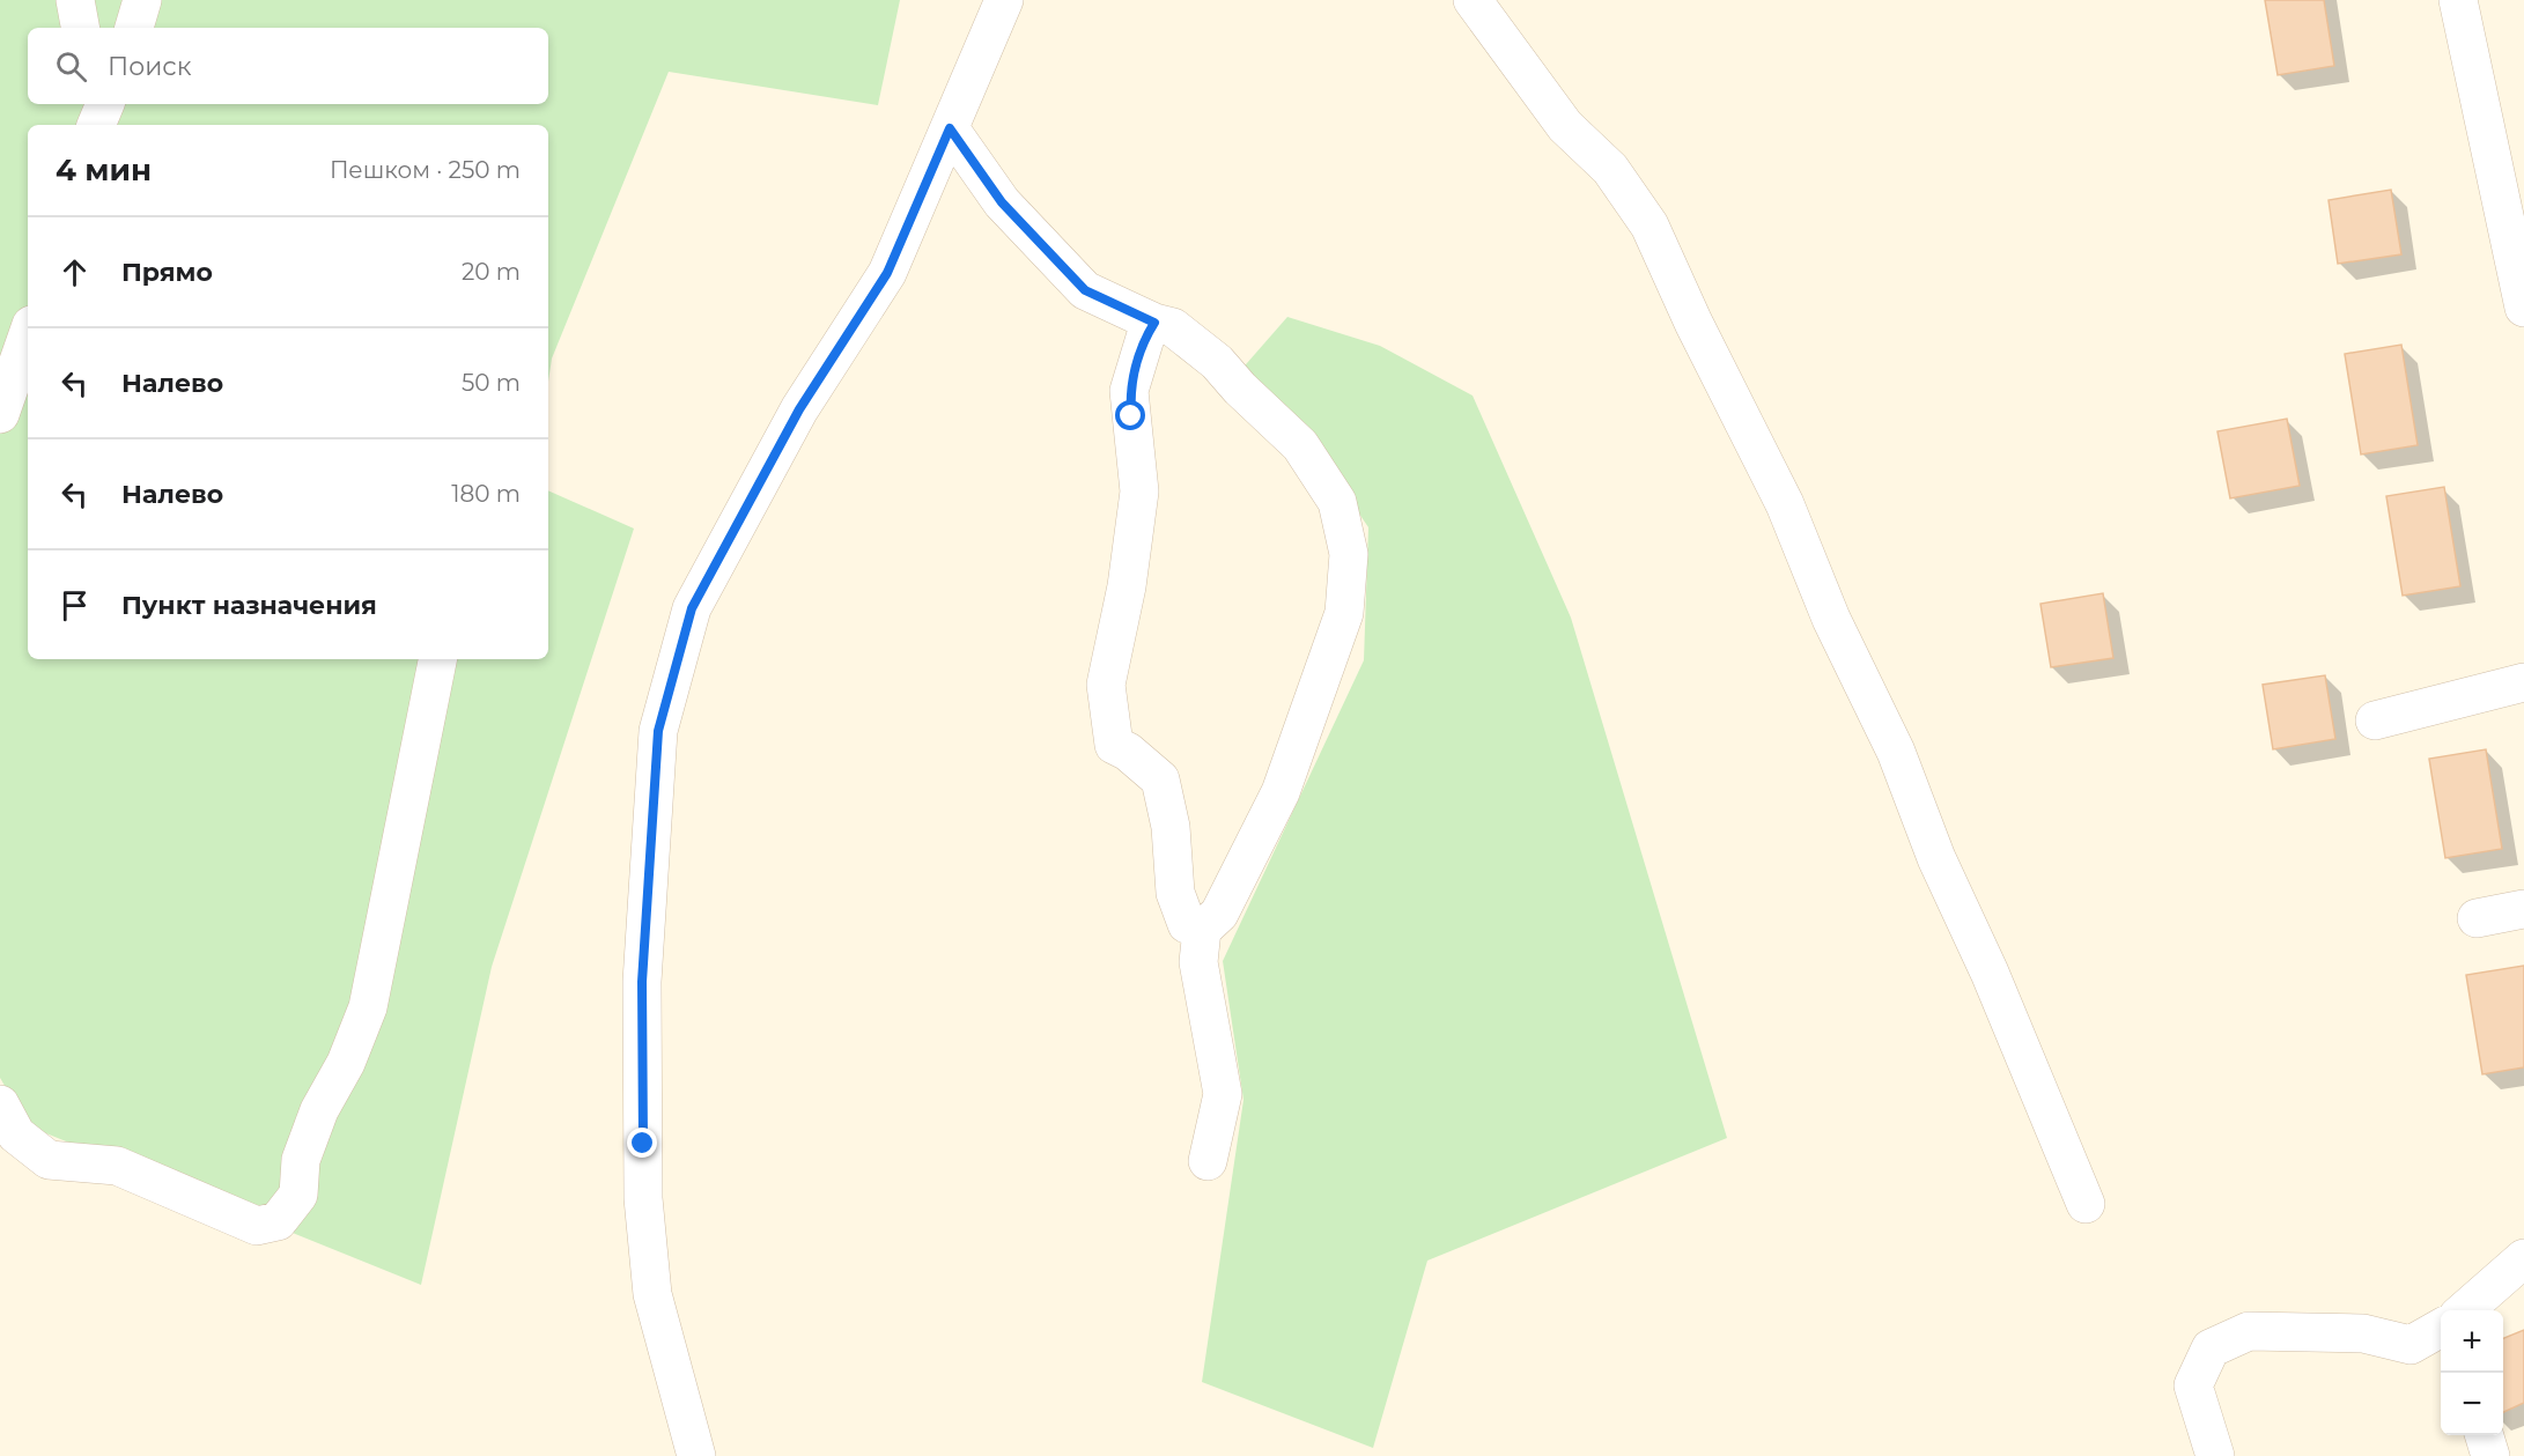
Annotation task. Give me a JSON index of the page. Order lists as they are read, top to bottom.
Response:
{
  "page": {
    "search": "Поиск",
    "heading": ["4 мин", "Пешком · 250 m"],
    "list": [
      ["Прямо", "20 m"],
      ["Налево", "50 m"],
      ["Налево", "180 m"],
      "Пункт назначения"
    ],
    "map_buttons": ["+", "−"]
  }
}
